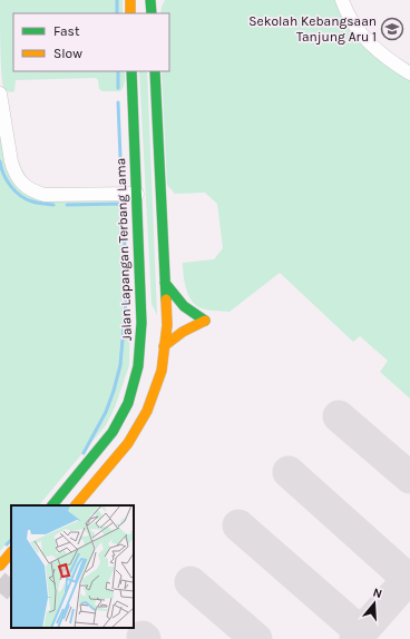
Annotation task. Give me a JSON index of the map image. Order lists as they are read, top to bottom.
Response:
{
  "streets": {
    "main road": ["Jalan Lapangan Terbang Lama"]
  },
  "places": {
    "school or university": ["Sekolah Kebangsaan Tanjung Aru 1"]
  },
  "legend": ["Fast", "Slow"],
  "north": "top"
}
